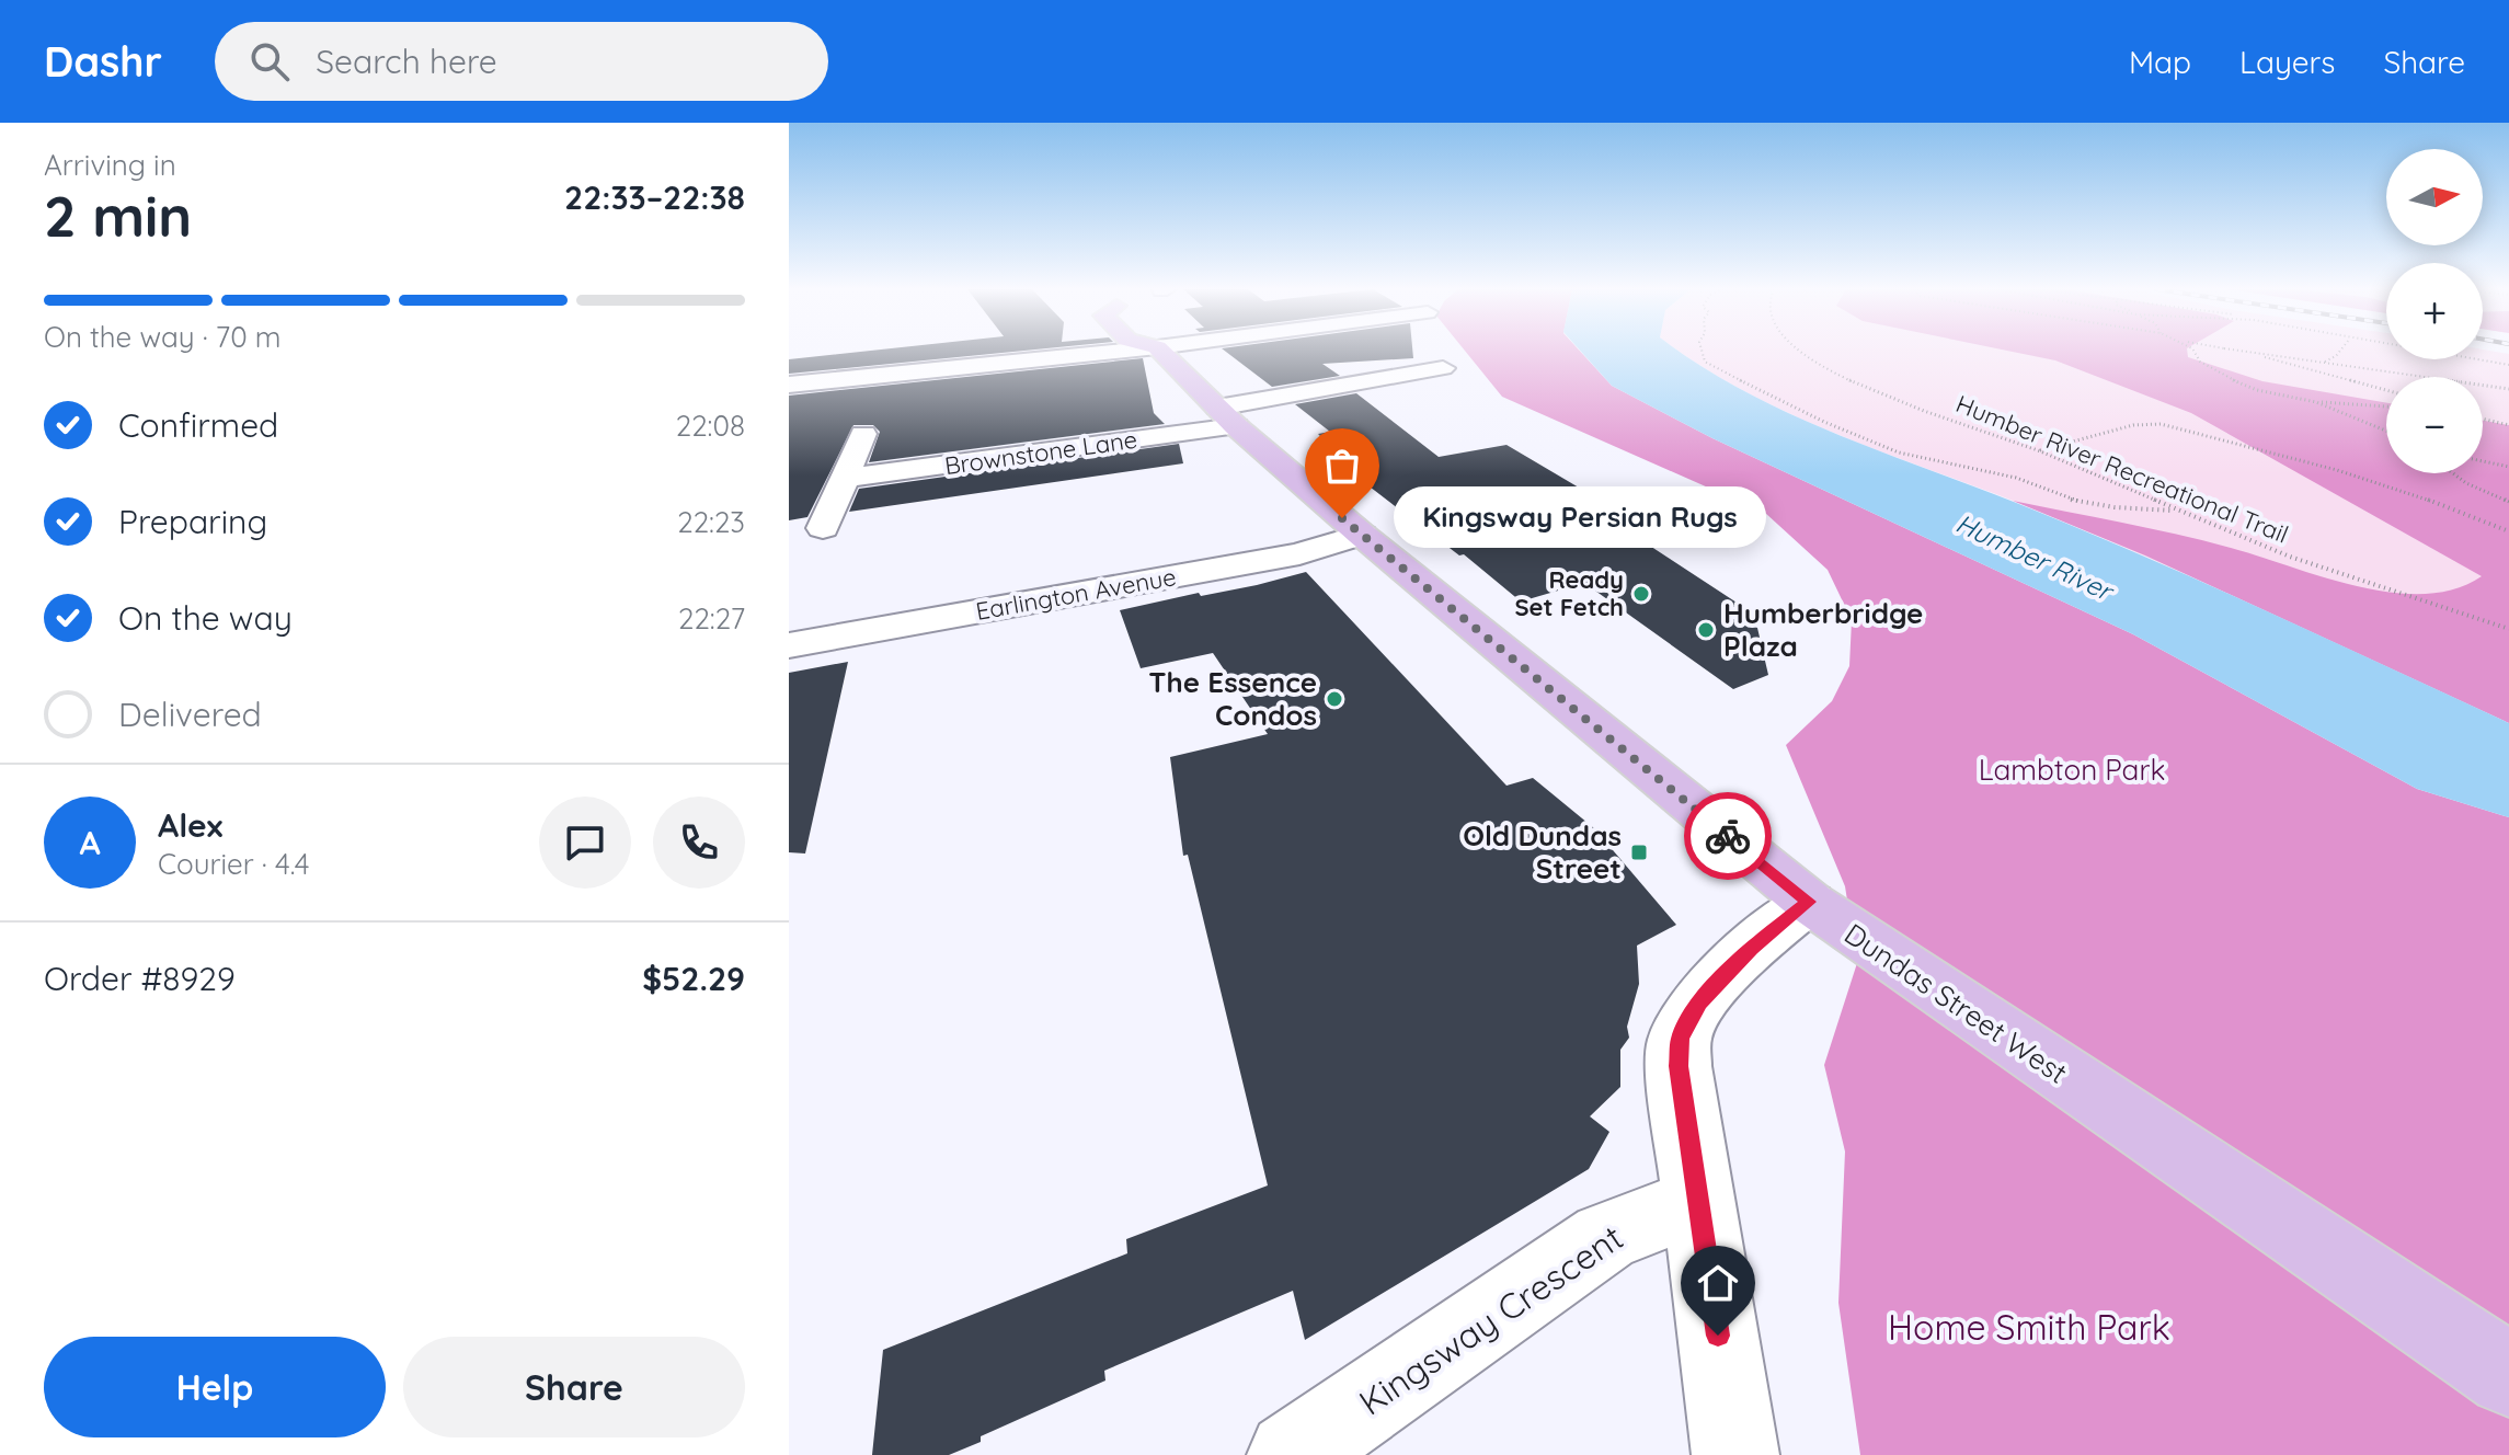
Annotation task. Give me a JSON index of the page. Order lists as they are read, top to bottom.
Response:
{
  "streets": {
    "main road": ["Dundas Street West"],
    "street": ["Brownstone Lane", "Earlington Avenue", "Kingsway Crescent"],
    "path": ["Humber River Recreational Trail"]
  },
  "crossings": [
    ["Brownstone Lane", "Dundas Street West"],
    ["Earlington Avenue", "Dundas Street West"]
  ],
  "water": ["Humber River"],
  "parks": ["Lambton Park", "Home Smith Park"],
  "places": {
    "other": [
      "Kingsway Persian Rugs",
      "Ready Set Fetch",
      "Humberbridge Plaza",
      "The Essence Condos"
    ],
    "transit": ["Old Dundas Street"]
  },
  "north": "right",
  "page": {
    "header": "Dashr",
    "search": "Search here",
    "nav": ["Map", "Layers", "Share"],
    "heading": ["2 min", "Arriving in", "22:33–22:38"],
    "panel": [
      "Alex",
      "Courier · 4.4",
      "Order #8929",
      "$52.29"
    ],
    "map_buttons": ["+", "−"],
    "bar": "On the way · 70 m",
    "list": [
      ["Confirmed", "22:08"],
      ["Preparing", "22:23"],
      ["On the way", "22:27"],
      "Delivered"
    ],
    "bubble": "Kingsway Persian Rugs",
    "round": "A",
    "buttons": ["Help", "Share"]
  }
}
